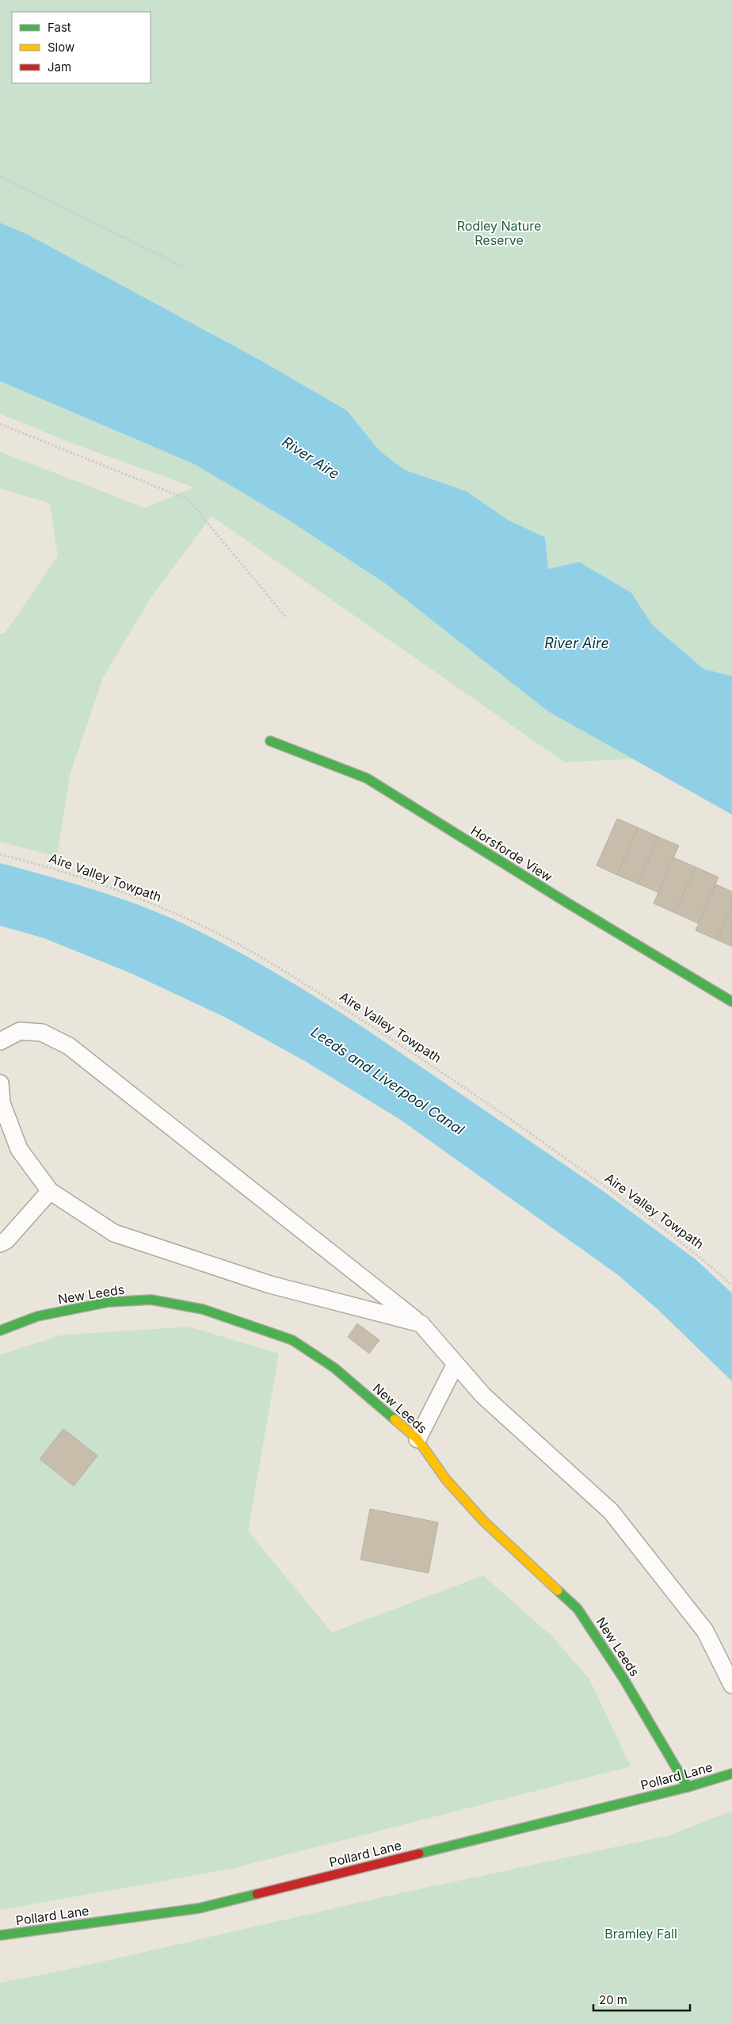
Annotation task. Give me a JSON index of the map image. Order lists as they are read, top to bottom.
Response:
{
  "streets": {
    "street": ["Horsforde View", "New Leeds", "Pollard Lane"],
    "path": ["Aire Valley Towpath"]
  },
  "crossings": [
    ["New Leeds", "Pollard Lane"]
  ],
  "water": ["River Aire", "Leeds and Liverpool Canal"],
  "parks": ["Rodley Nature Reserve", "Bramley Fall"],
  "legend": ["Fast", "Slow", "Jam"],
  "scale_bar": "20 m"
}
